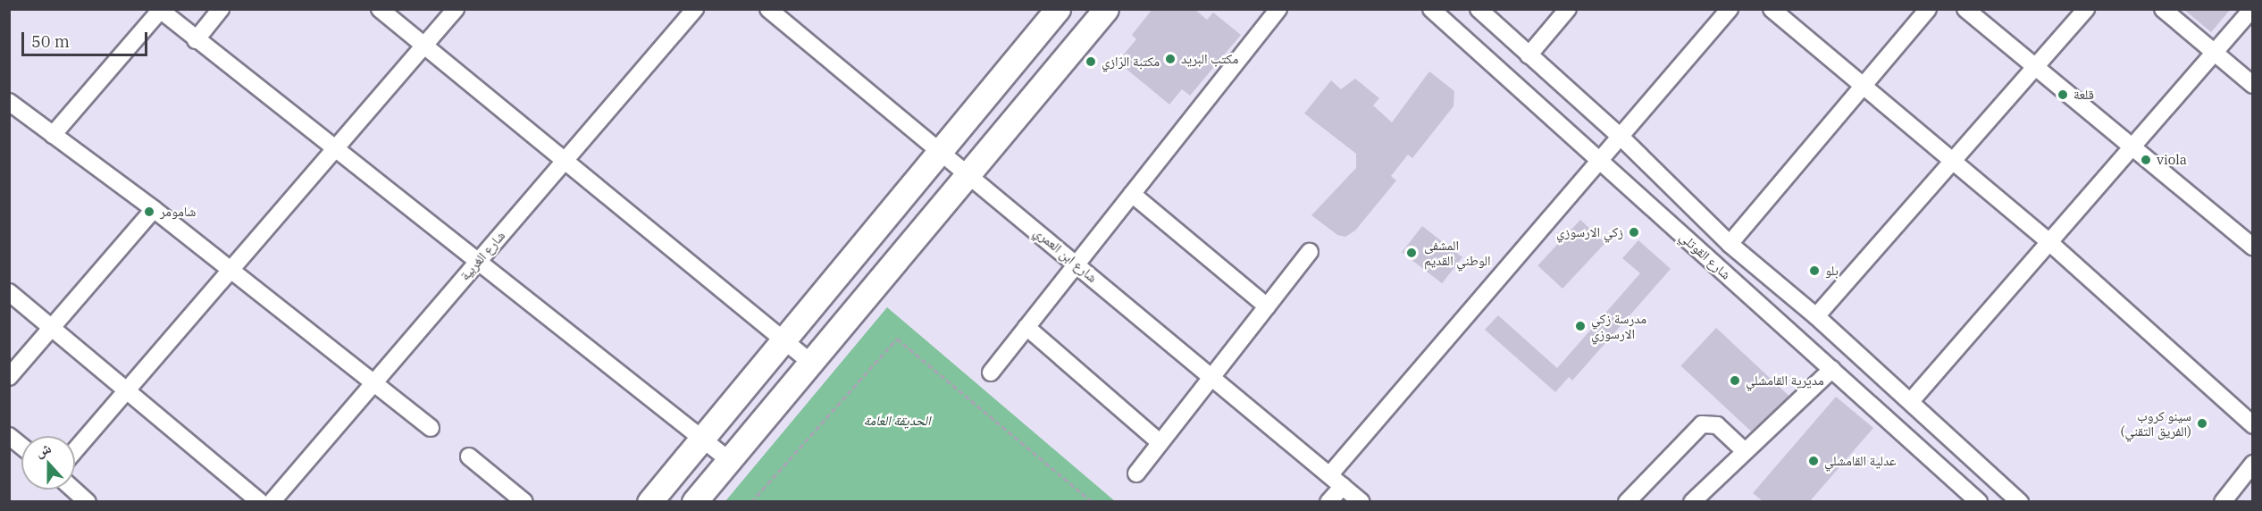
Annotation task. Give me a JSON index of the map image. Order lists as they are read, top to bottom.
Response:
{
  "streets": {
    "street": ["شارع ابن العمري", "شارع الغربية", "شارع القوتلي"]
  },
  "parks": ["الحديقة العامة"],
  "places": [
    "مكتب البريد",
    "مكتبة الرّازي",
    "قلعة",
    "viola",
    "شامومر",
    "زكي الارسوزي",
    "المشفى الوطني القديم",
    "بلو",
    "مدرسة زكي الارسوزي",
    "مديرية القامشلي",
    "سينو كروب (الفريق التقني)",
    "عدلية القامشلي"
  ],
  "scale_bar": "50 m",
  "north": "top"
}
